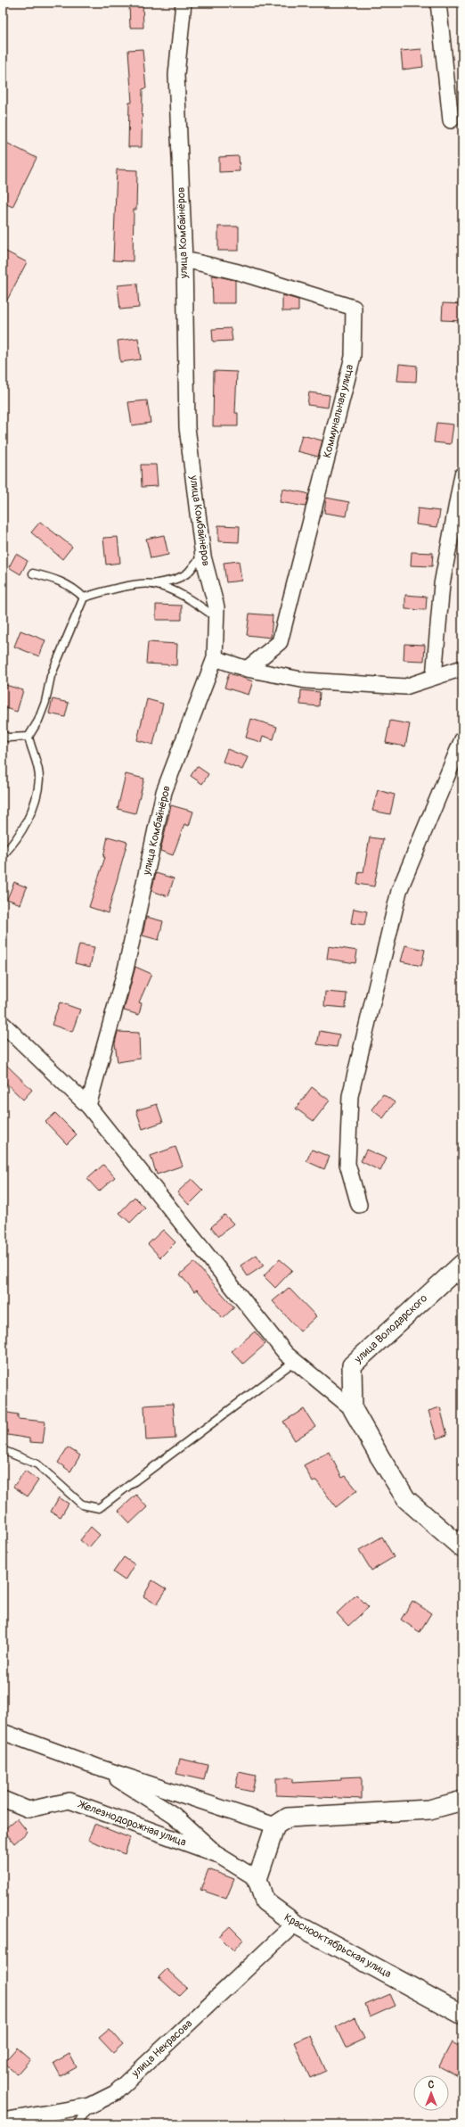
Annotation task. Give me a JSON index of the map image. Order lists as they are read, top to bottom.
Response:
{
  "streets": {
    "street": [
      "улица Комбайнёров",
      "Коммунальная улица",
      "улица Володарского",
      "Железнодорожная улица",
      "Краснооктябрьская улица",
      "улица Некрасова"
    ]
  },
  "crossings": [
    ["улица Комбайнёров", "Коммунальная улица"],
    ["Железнодорожная улица", "Краснооктябрьская улица"],
    ["Краснооктябрьская улица", "улица Некрасова"]
  ],
  "north": "top"
}
